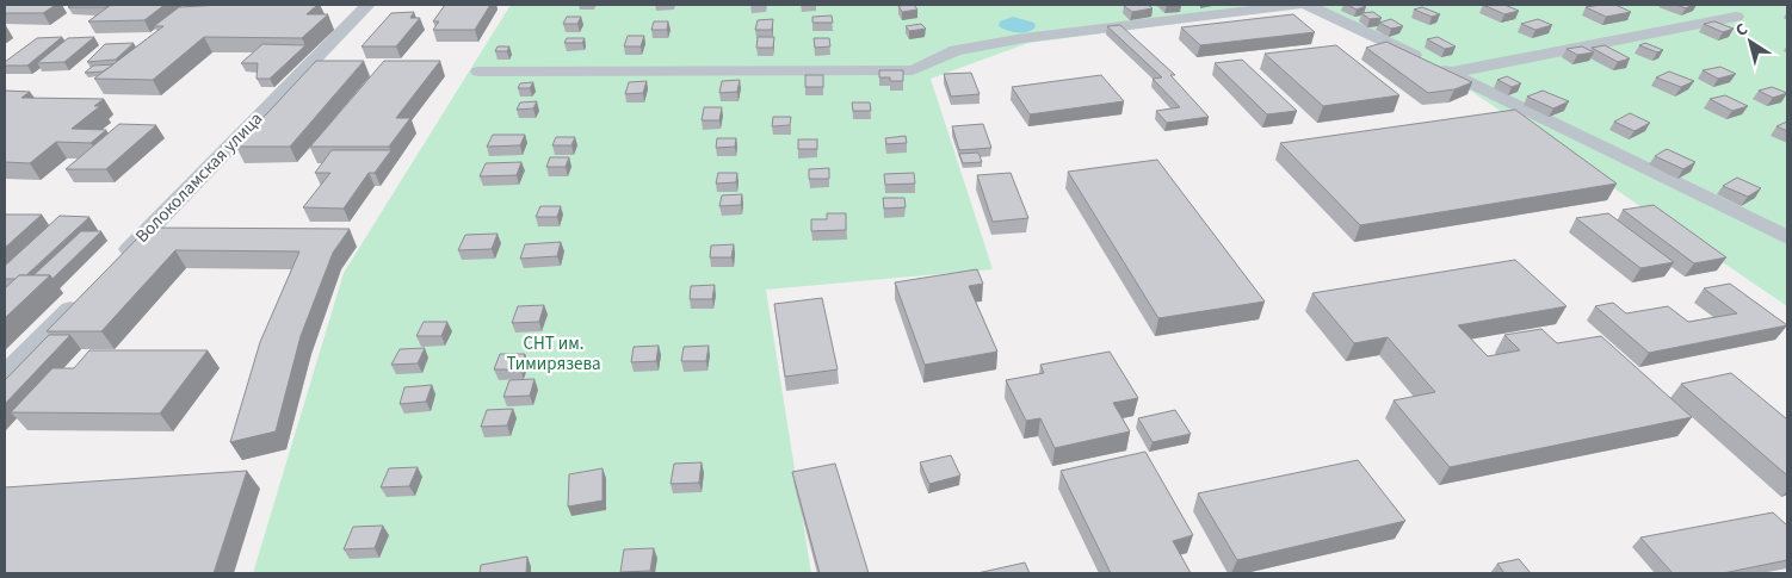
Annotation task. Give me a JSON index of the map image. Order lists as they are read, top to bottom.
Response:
{
  "streets": {
    "street": ["Волоколамская улица"]
  },
  "parks": ["СНТ им. Тимирязева"],
  "north": "top left"
}
